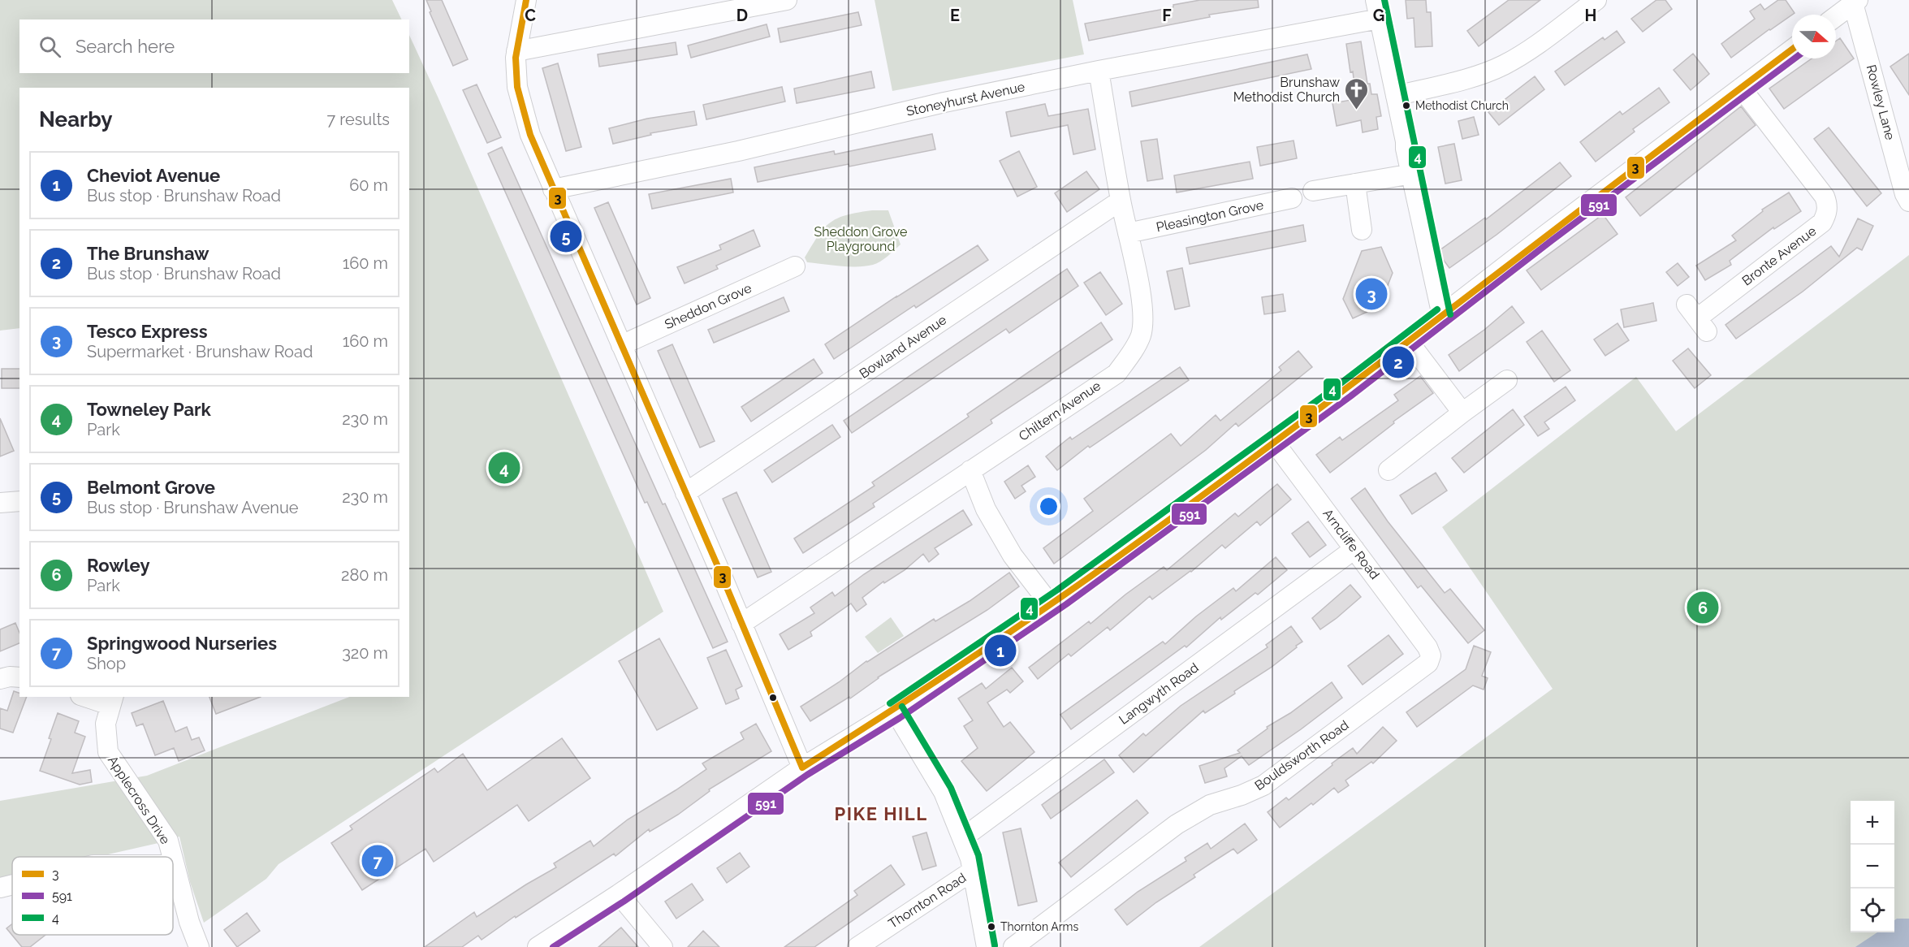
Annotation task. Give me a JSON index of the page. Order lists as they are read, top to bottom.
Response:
{
  "streets": {
    "street": [
      "Stoneyhurst Avenue",
      "Rowley Lane",
      "Pleasington Grove",
      "Bronte Avenue",
      "Sheddon Grove",
      "Bowland Avenue",
      "Chiltern Avenue",
      "Arncliffe Road",
      "Langwyth Road",
      "Bouldsworth Road",
      "Applecross Drive",
      "Thornton Road"
    ]
  },
  "crossings": [
    ["Stoneyhurst Avenue", "Chiltern Avenue"],
    ["Pleasington Grove", "Chiltern Avenue"],
    ["Bowland Avenue", "Chiltern Avenue"],
    ["Arncliffe Road", "Langwyth Road"],
    ["Arncliffe Road", "Bouldsworth Road"]
  ],
  "districts": ["PIKE HILL"],
  "parks": ["Sheddon Grove Playground"],
  "places": {
    "other": ["Methodist Church", "Thornton Arms"],
    "church": ["Brunshaw Methodist Church"]
  },
  "lines": ["transit line 3", "transit line 4", "transit line 591"],
  "legend": ["3", "591", "4"],
  "north": "right",
  "page": {
    "search": "Search here",
    "heading": ["Nearby", "7 results"],
    "list": [
      {
        "mark": "1",
        "name": "Cheviot Avenue",
        "note": "Bus stop · Brunshaw Road",
        "value": "60 m"
      },
      {
        "mark": "2",
        "name": "The Brunshaw",
        "note": "Bus stop · Brunshaw Road",
        "value": "160 m"
      },
      {
        "mark": "3",
        "name": "Tesco Express",
        "note": "Supermarket · Brunshaw Road",
        "value": "160 m"
      },
      {
        "mark": "4",
        "name": "Towneley Park",
        "note": "Park",
        "value": "230 m"
      },
      {
        "mark": "5",
        "name": "Belmont Grove",
        "note": "Bus stop · Brunshaw Avenue",
        "value": "230 m"
      },
      {
        "mark": "6",
        "name": "Rowley",
        "note": "Park",
        "value": "280 m"
      },
      {
        "mark": "7",
        "name": "Springwood Nurseries",
        "note": "Shop",
        "value": "320 m"
      }
    ],
    "pins": [
      "5",
      "3",
      "2",
      "4",
      "6",
      "1",
      "7"
    ],
    "map_buttons": ["+", "−"]
  },
  "grid": {
    "columns": [
      "C",
      "D",
      "E",
      "F",
      "G",
      "H"
    ]
  }
}
